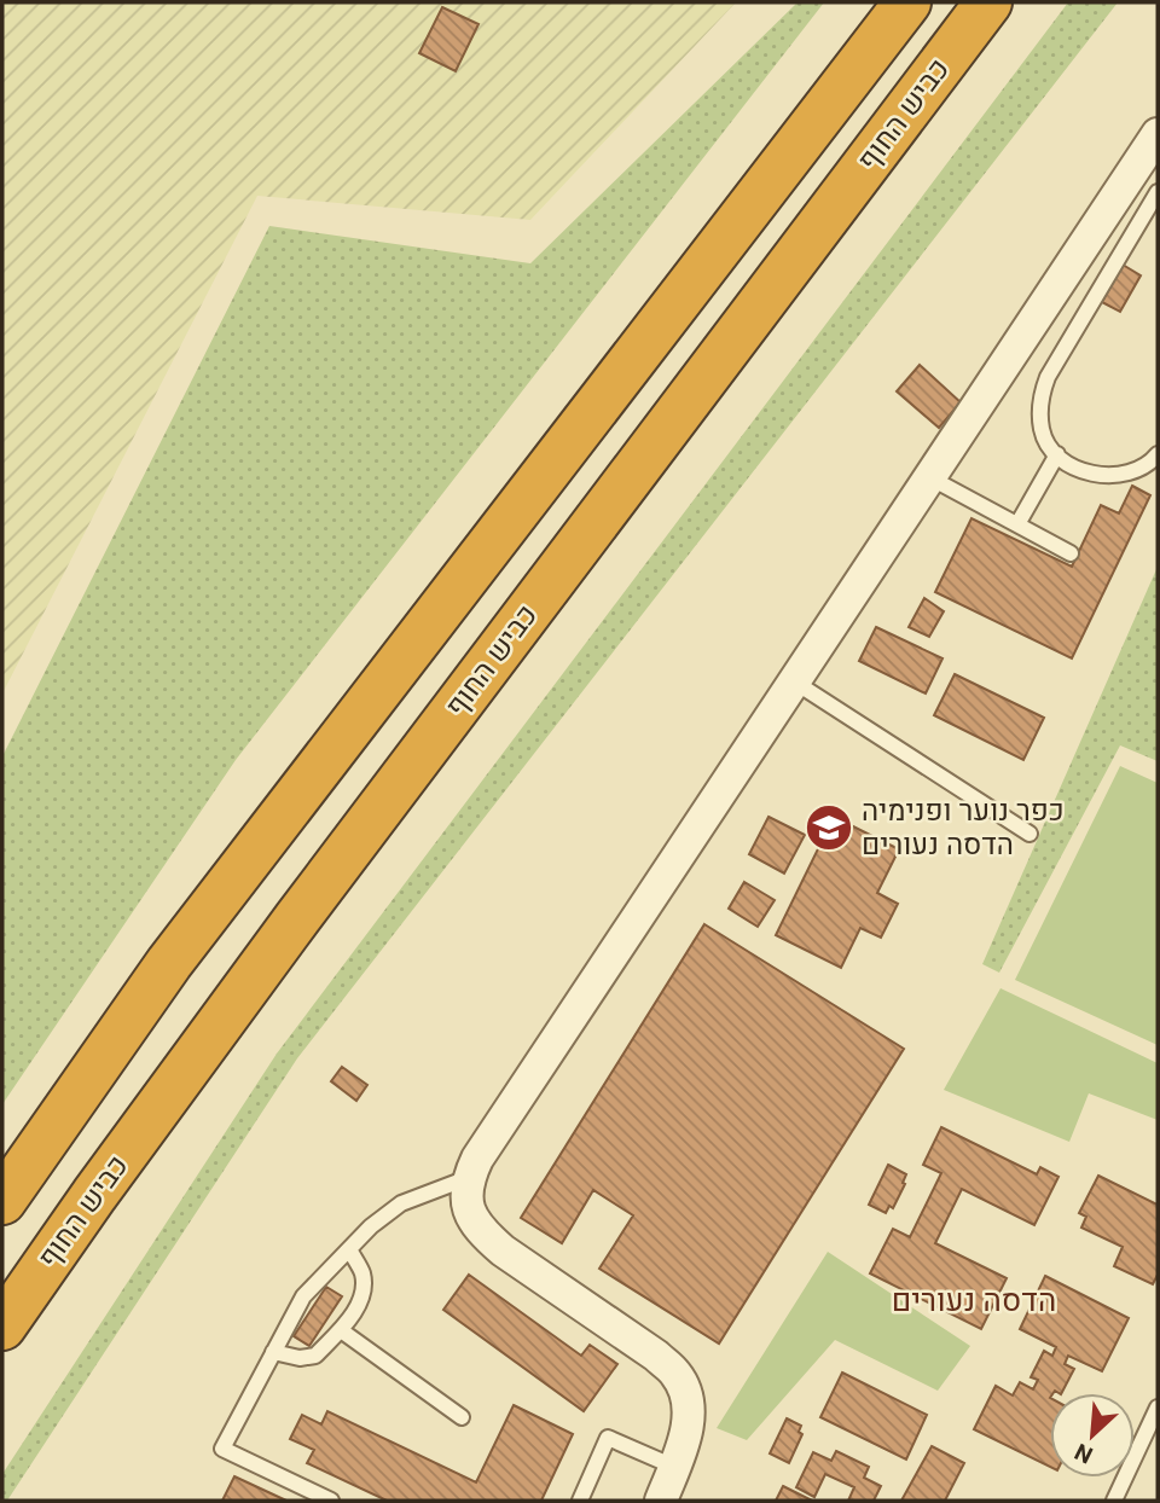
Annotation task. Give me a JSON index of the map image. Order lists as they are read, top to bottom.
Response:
{
  "streets": {
    "highway": ["כביש החוף"]
  },
  "districts": ["הדסה נעורים"],
  "places": {
    "school or university": ["כפר נוער ופנימיה הדסה נעורים"]
  },
  "north": "bottom left"
}
